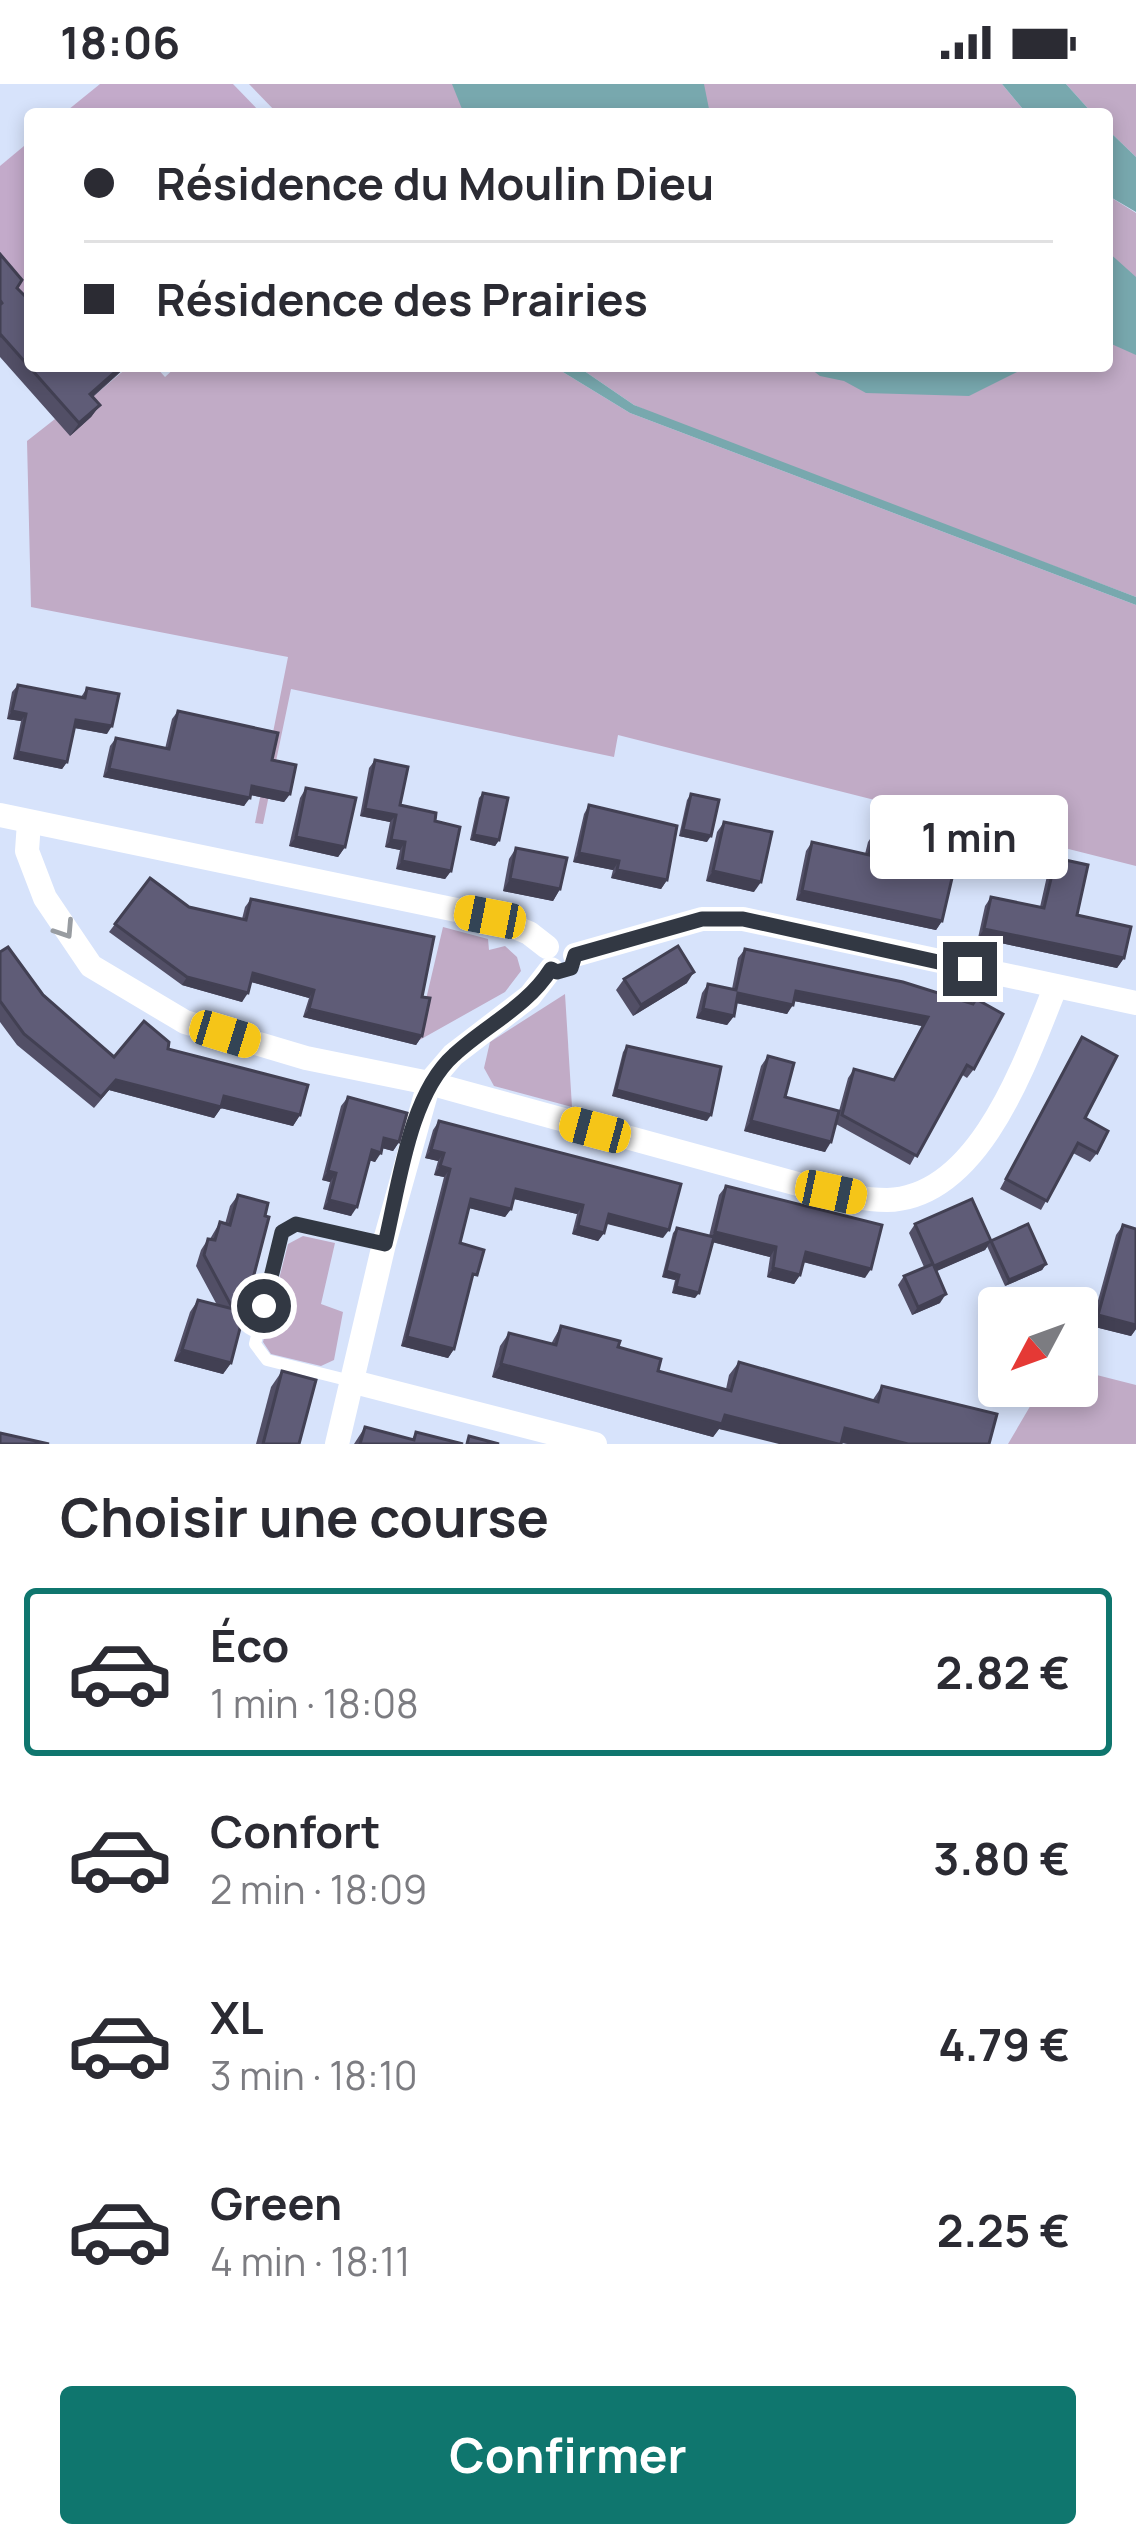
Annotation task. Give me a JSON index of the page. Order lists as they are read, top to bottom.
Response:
{
  "north": "bottom left",
  "page": {
    "status": "18:06",
    "banner": ["Résidence du Moulin Dieu", "Résidence des Prairies"],
    "bubble": "1 min",
    "heading": "Choisir une course",
    "list": [
      {
        "name": "Éco",
        "note": "1 min · 18:08",
        "value": "2.82 €"
      },
      {
        "name": "Confort",
        "note": "2 min · 18:09",
        "value": "3.80 €"
      },
      {
        "name": "XL",
        "note": "3 min · 18:10",
        "value": "4.79 €"
      },
      {
        "name": "Green",
        "note": "4 min · 18:11",
        "value": "2.25 €"
      }
    ],
    "buttons": "Confirmer"
  }
}
